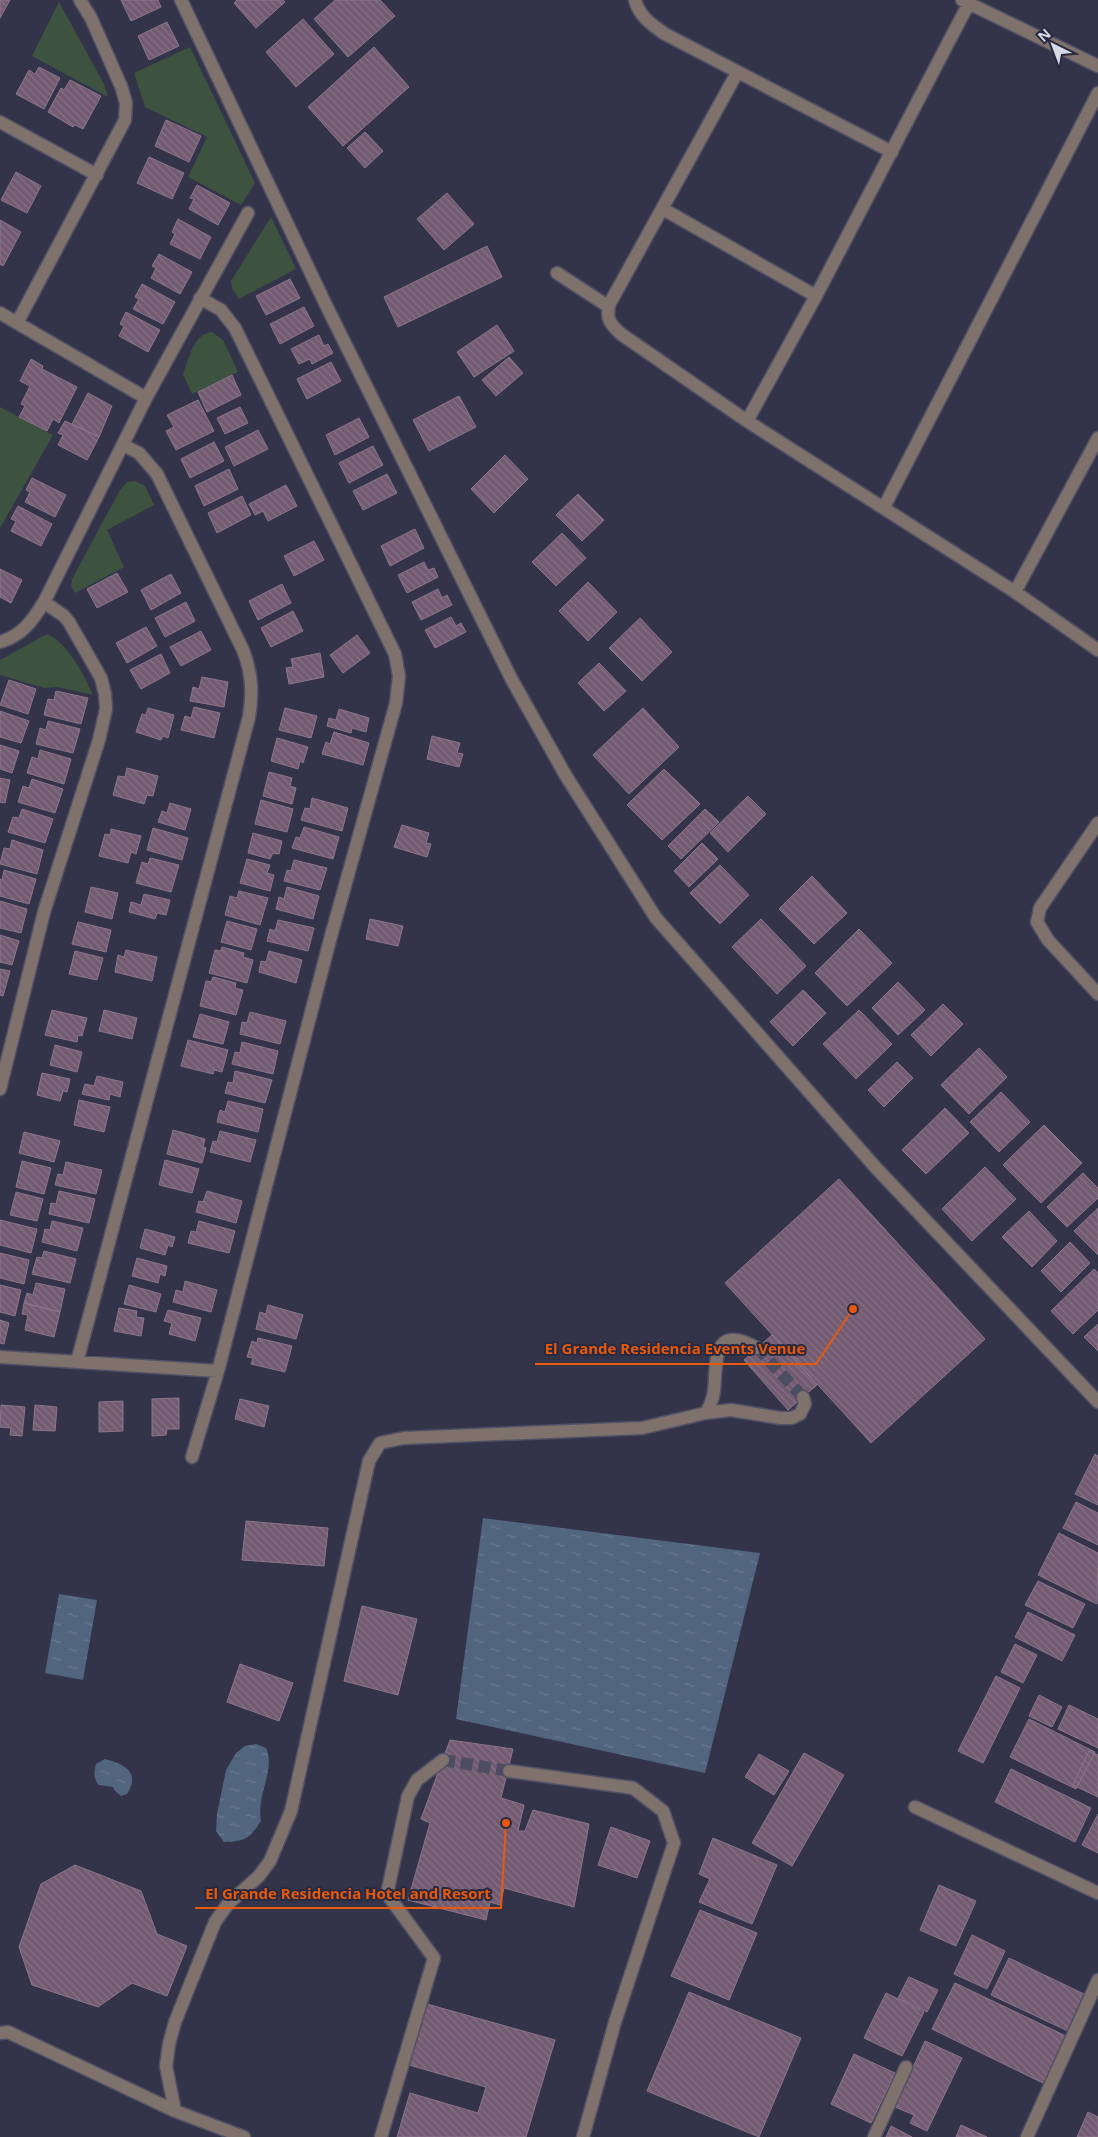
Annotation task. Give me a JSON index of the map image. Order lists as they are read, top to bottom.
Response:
{
  "places": ["El Grande Residencia Events Venue", "El Grande Residencia Hotel and Resort"],
  "north": "top left"
}
